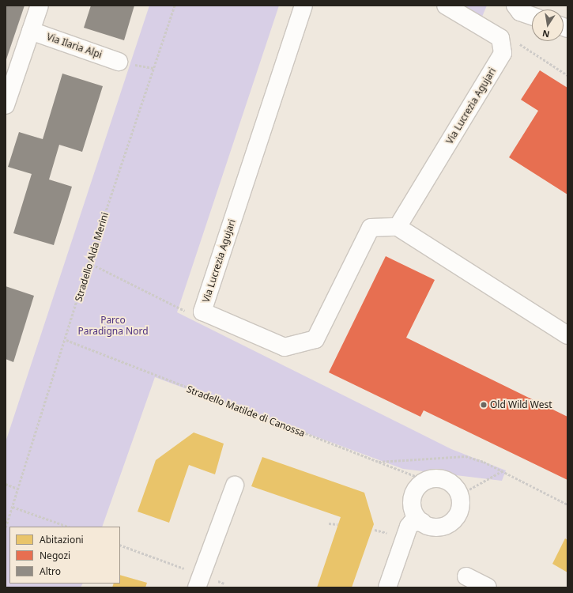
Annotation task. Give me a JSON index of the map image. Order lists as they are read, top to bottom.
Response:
{
  "streets": {
    "street": ["Via Ilaria Alpi", "Via Lucrezia Agujari"],
    "path": ["Stradello Alda Merini", "Stradello Matilde di Canossa"]
  },
  "crossings": [
    ["Stradello Alda Merini", "Stradello Matilde di Canossa"]
  ],
  "parks": ["Parco Paradigna Nord"],
  "places": ["Old Wild West"],
  "legend": ["Abitazioni", "Negozi", "Altro"],
  "north": "bottom"
}
